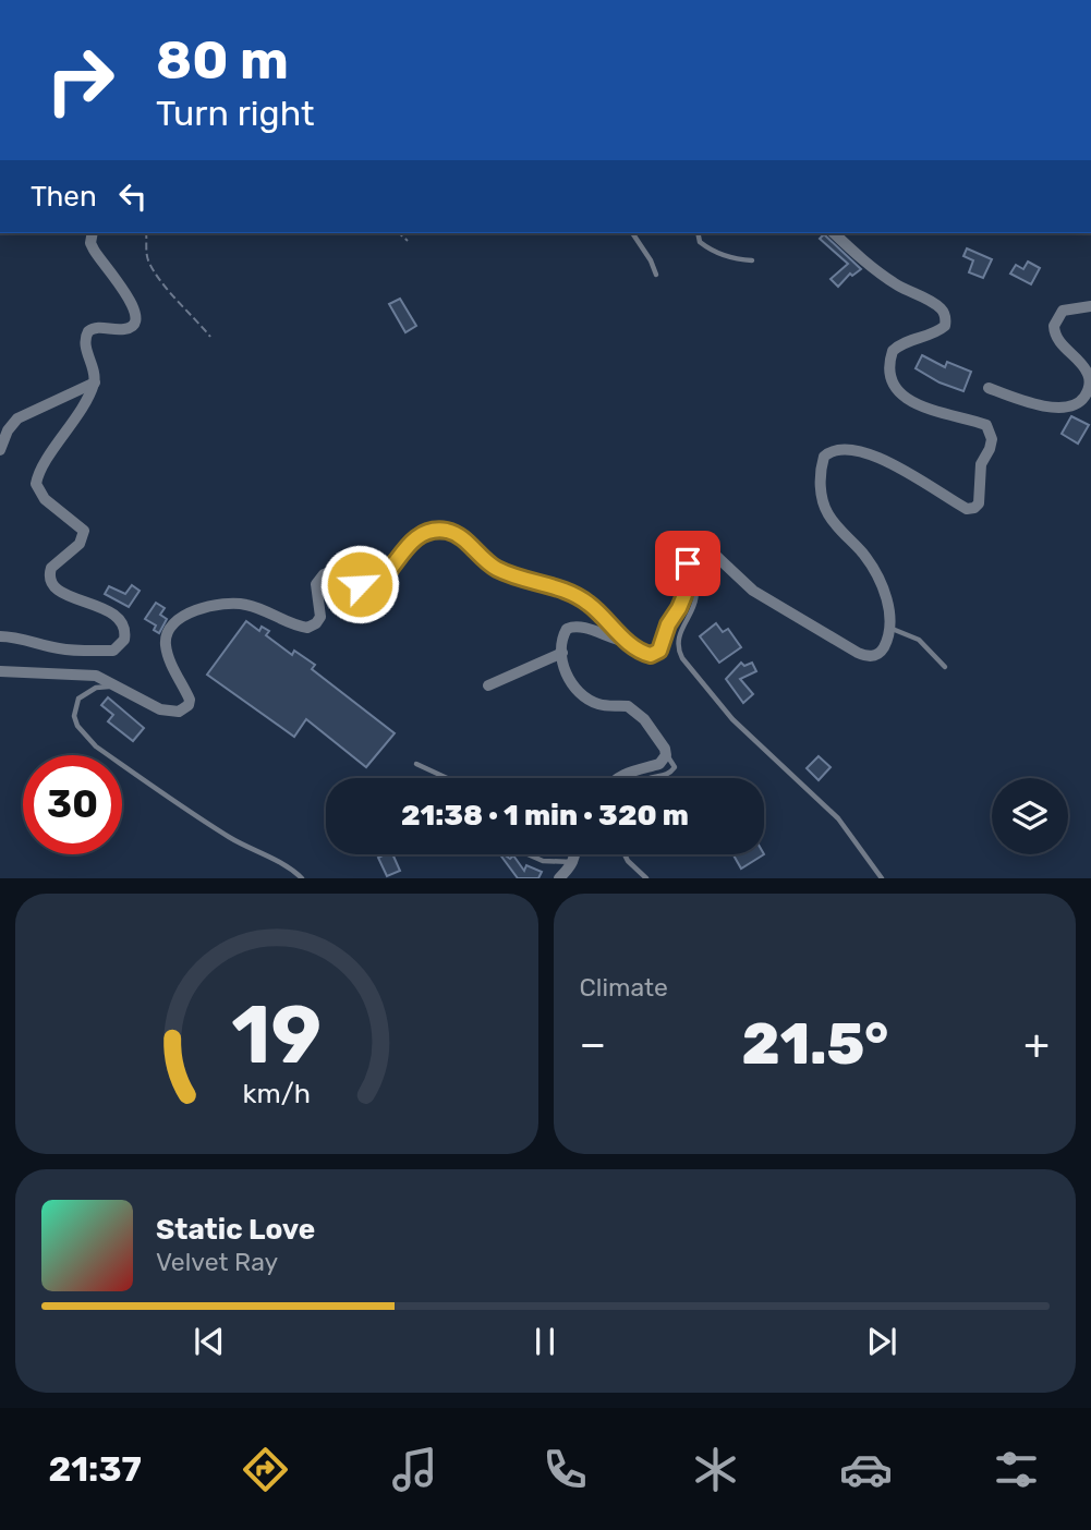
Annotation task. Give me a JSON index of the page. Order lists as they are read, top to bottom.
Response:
{
  "page": {
    "turn": ["80 m", "Turn right"],
    "then": "Then",
    "limit": "30",
    "trip": "21:38 · 1 min · 320 m",
    "tile": "Climate",
    "heat": ["−", "21.5°", "+"],
    "song": ["Static Love", "Velvet Ray"],
    "tabs": "21:37",
    "gauge": ["19", "km/h"]
  }
}
